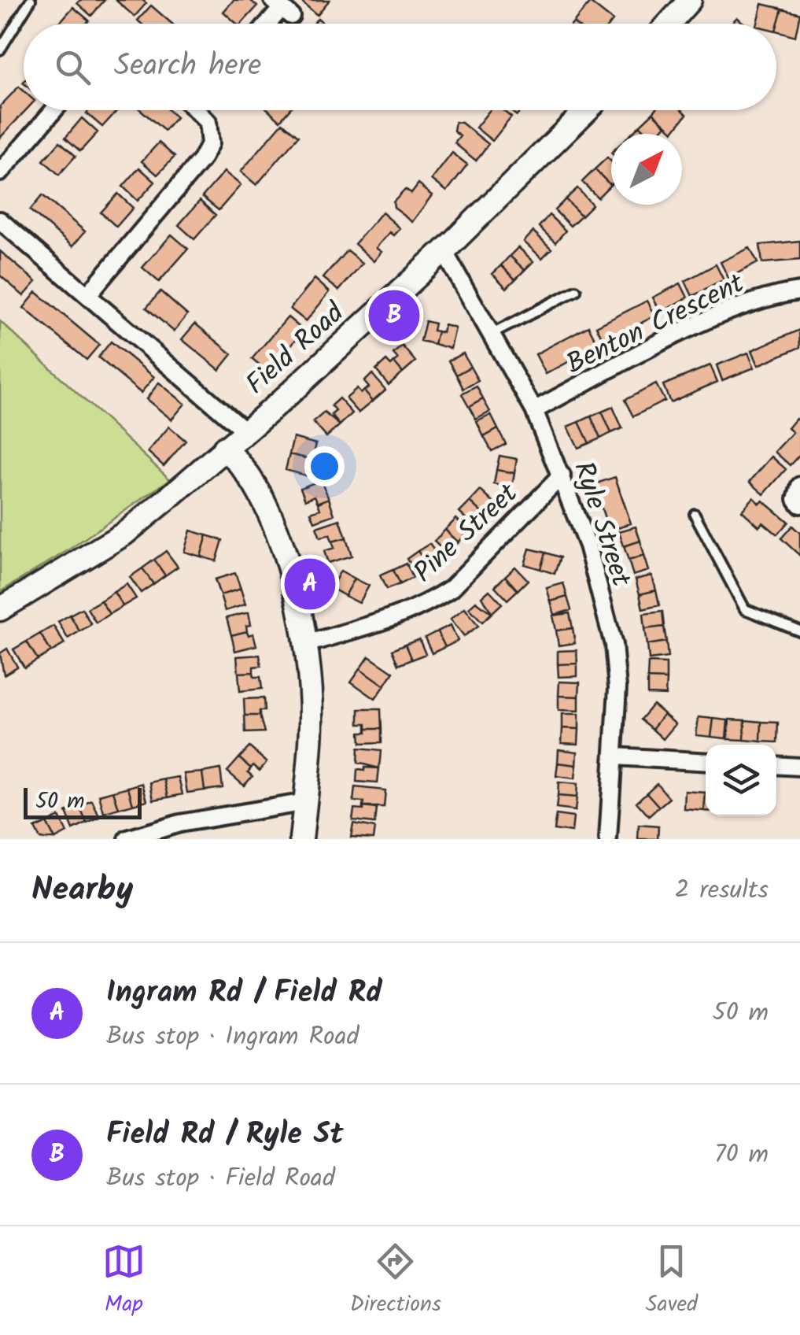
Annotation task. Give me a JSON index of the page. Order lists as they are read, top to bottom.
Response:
{
  "streets": {
    "street": [
      "Benton Crescent",
      "Field Road",
      "Ryle Street",
      "Pine Street"
    ]
  },
  "crossings": [
    ["Benton Crescent", "Ryle Street"],
    ["Field Road", "Ryle Street"],
    ["Ryle Street", "Pine Street"]
  ],
  "scale_bar": "50 m",
  "north": "top right",
  "page": {
    "search": "Search here",
    "pins": ["B", "A"],
    "scale": "50 m",
    "heading": ["Nearby", "2 results"],
    "list": [
      {
        "mark": "A",
        "name": "Ingram Rd / Field Rd",
        "note": "Bus stop · Ingram Road",
        "value": "50 m"
      },
      {
        "mark": "B",
        "name": "Field Rd / Ryle St",
        "note": "Bus stop · Field Road",
        "value": "70 m"
      }
    ],
    "nav": ["Map", "Directions", "Saved"]
  }
}
